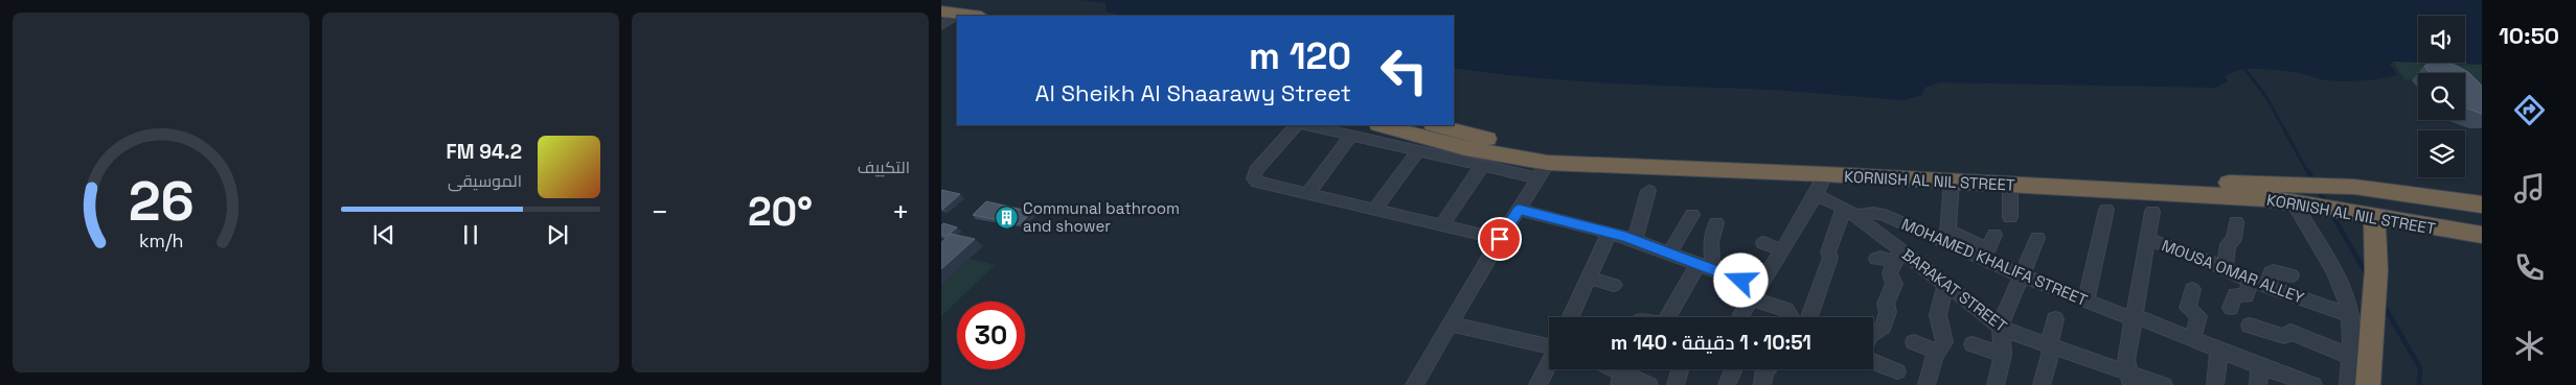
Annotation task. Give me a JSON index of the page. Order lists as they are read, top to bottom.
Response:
{
  "streets": {
    "highway": ["KORNISH AL NIL STREET"],
    "street": ["MOHAMED KHALIFA STREET", "MOUSA OMAR ALLEY", "BARAKAT STREET"]
  },
  "crossings": [
    ["MOHAMED KHALIFA STREET", "BARAKAT STREET"]
  ],
  "places": {
    "building": ["Communal bathroom and shower"]
  },
  "page": {
    "tabs": "10:50",
    "tile": "التكييف",
    "turn": ["120 m", "Al Sheikh Al Shaarawy Street"],
    "song": ["94.2 FM", "الموسيقى"],
    "heat": ["−", "20°", "+"],
    "limit": "30",
    "trip": "10:51 · 1 دقيقة · 140 m",
    "gauge": ["26", "km/h"]
  }
}
